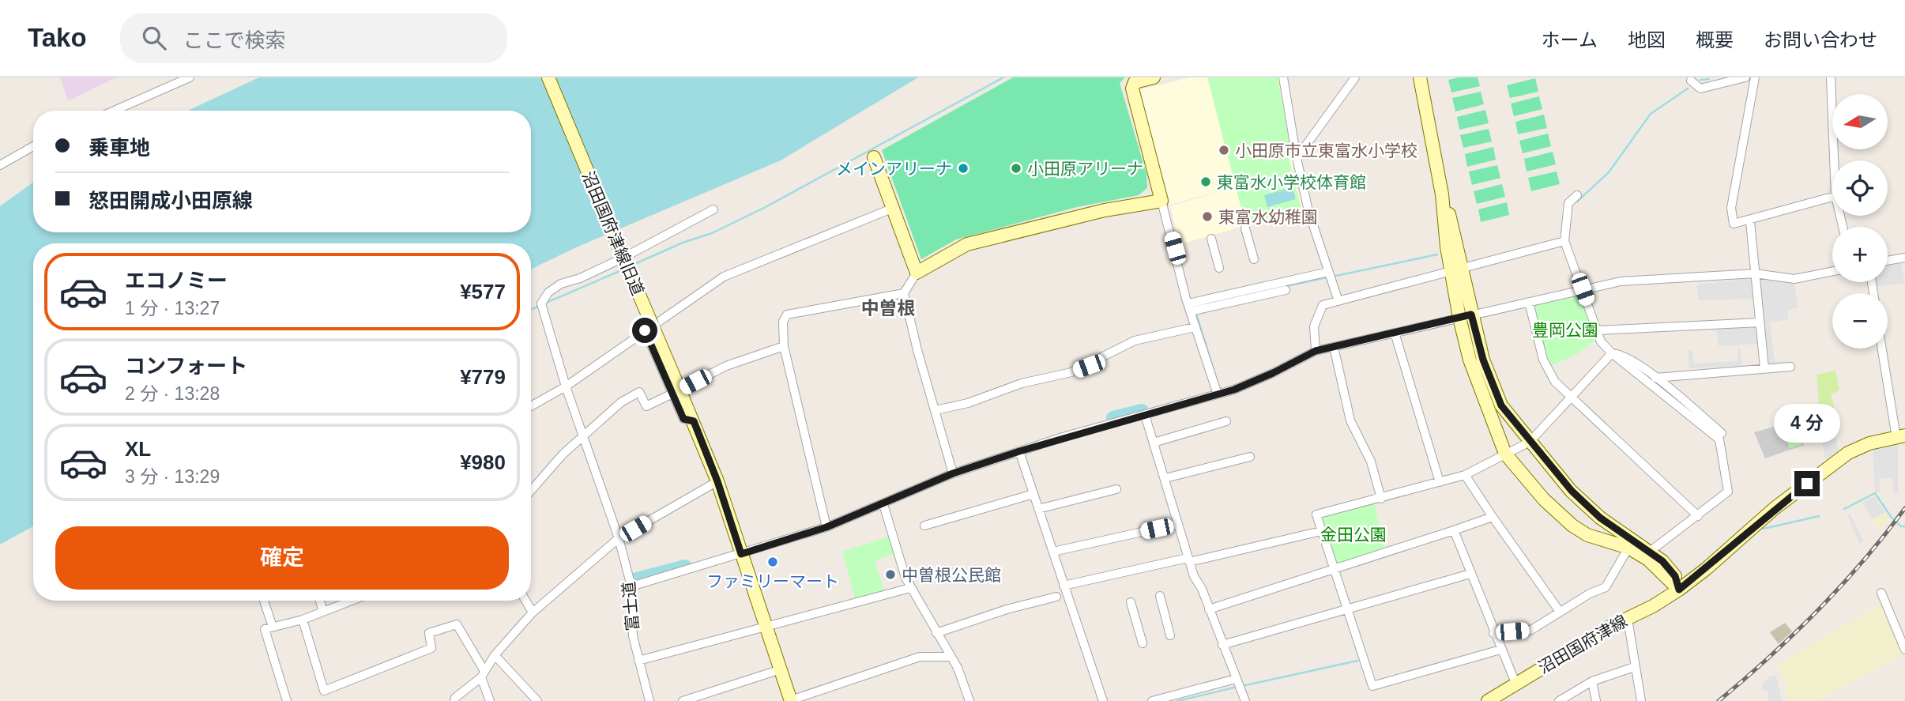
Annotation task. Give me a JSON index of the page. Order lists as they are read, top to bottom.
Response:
{
  "streets": {
    "main road": ["沼田国府津線旧道", "沼田国府津線"],
    "street": ["富士道"]
  },
  "crossings": [
    ["沼田国府津線旧道", "富士道"]
  ],
  "districts": ["中曽根"],
  "parks": ["豊岡公園", "金田公園"],
  "places": [
    "小田原市立東富水小学校",
    "メインアリーナ",
    "小田原アリーナ",
    "東富水小学校体育館",
    "東富水幼稚園",
    "ファミリーマート",
    "中曽根公民館"
  ],
  "north": "left",
  "page": {
    "header": "Tako",
    "search": "ここで検索",
    "nav": [
      "ホーム",
      "地図",
      "概要",
      "お問い合わせ"
    ],
    "map_buttons": ["+", "−"],
    "banner": ["乗車地", "怒田開成小田原線"],
    "list": [
      {
        "name": "エコノミー",
        "note": "1 分 · 13:27",
        "value": "¥577"
      },
      {
        "name": "コンフォート",
        "note": "2 分 · 13:28",
        "value": "¥779"
      },
      {
        "name": "XL",
        "note": "3 分 · 13:29",
        "value": "¥980"
      }
    ],
    "bubble": "4 分",
    "buttons": "確定"
  }
}
